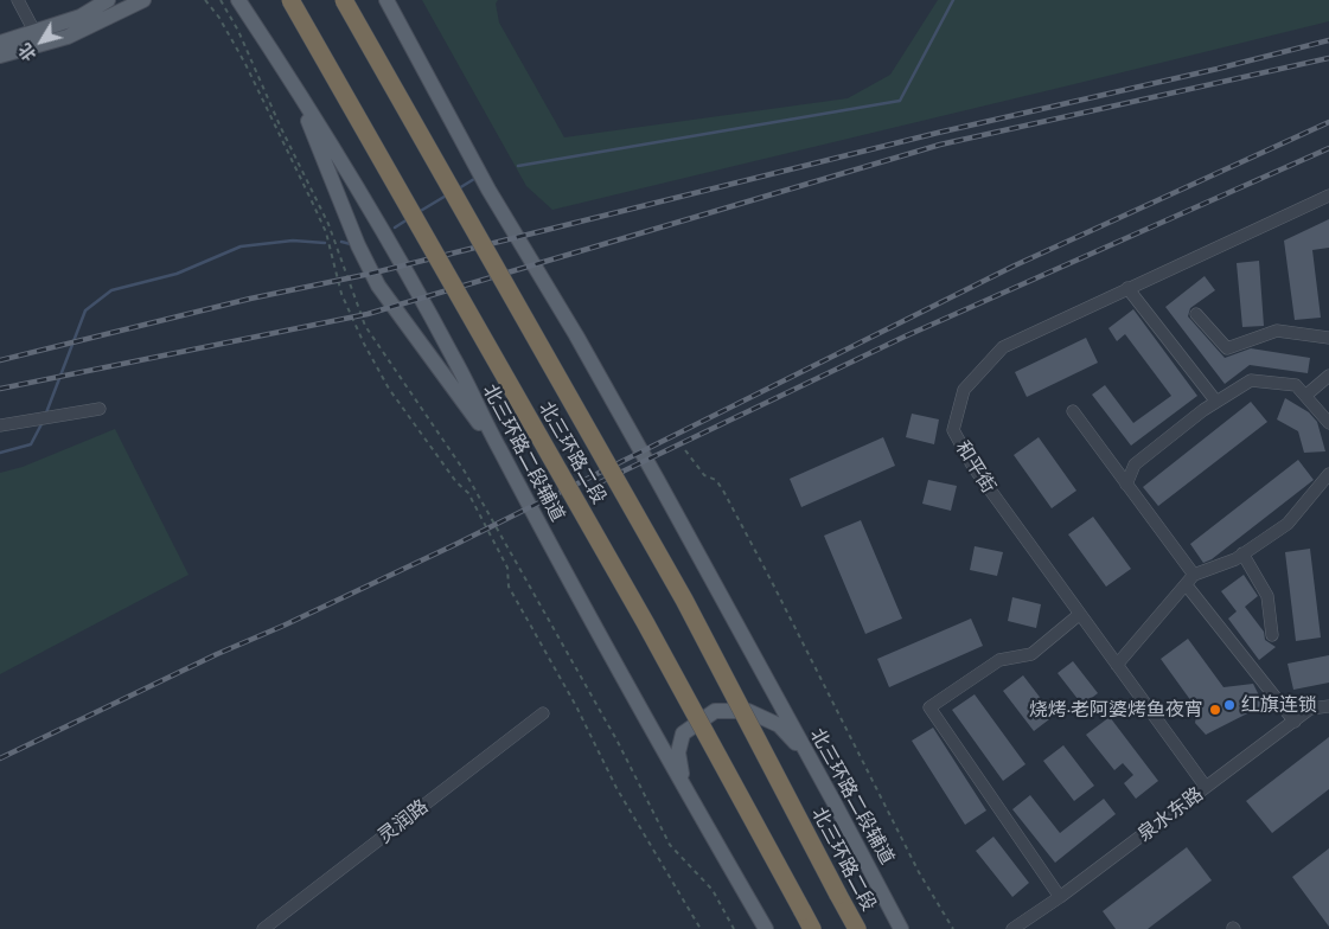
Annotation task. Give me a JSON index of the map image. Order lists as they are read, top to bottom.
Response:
{
  "streets": {
    "highway": ["北三环路二段"],
    "main road": ["北三环路二段辅道"],
    "street": ["和平街", "泉水东路", "灵润路"]
  },
  "crossings": [
    ["和平街", "泉水东路"]
  ],
  "places": ["红旗连锁", "烧烤·老阿婆烤鱼夜宵"],
  "north": "bottom left"
}
